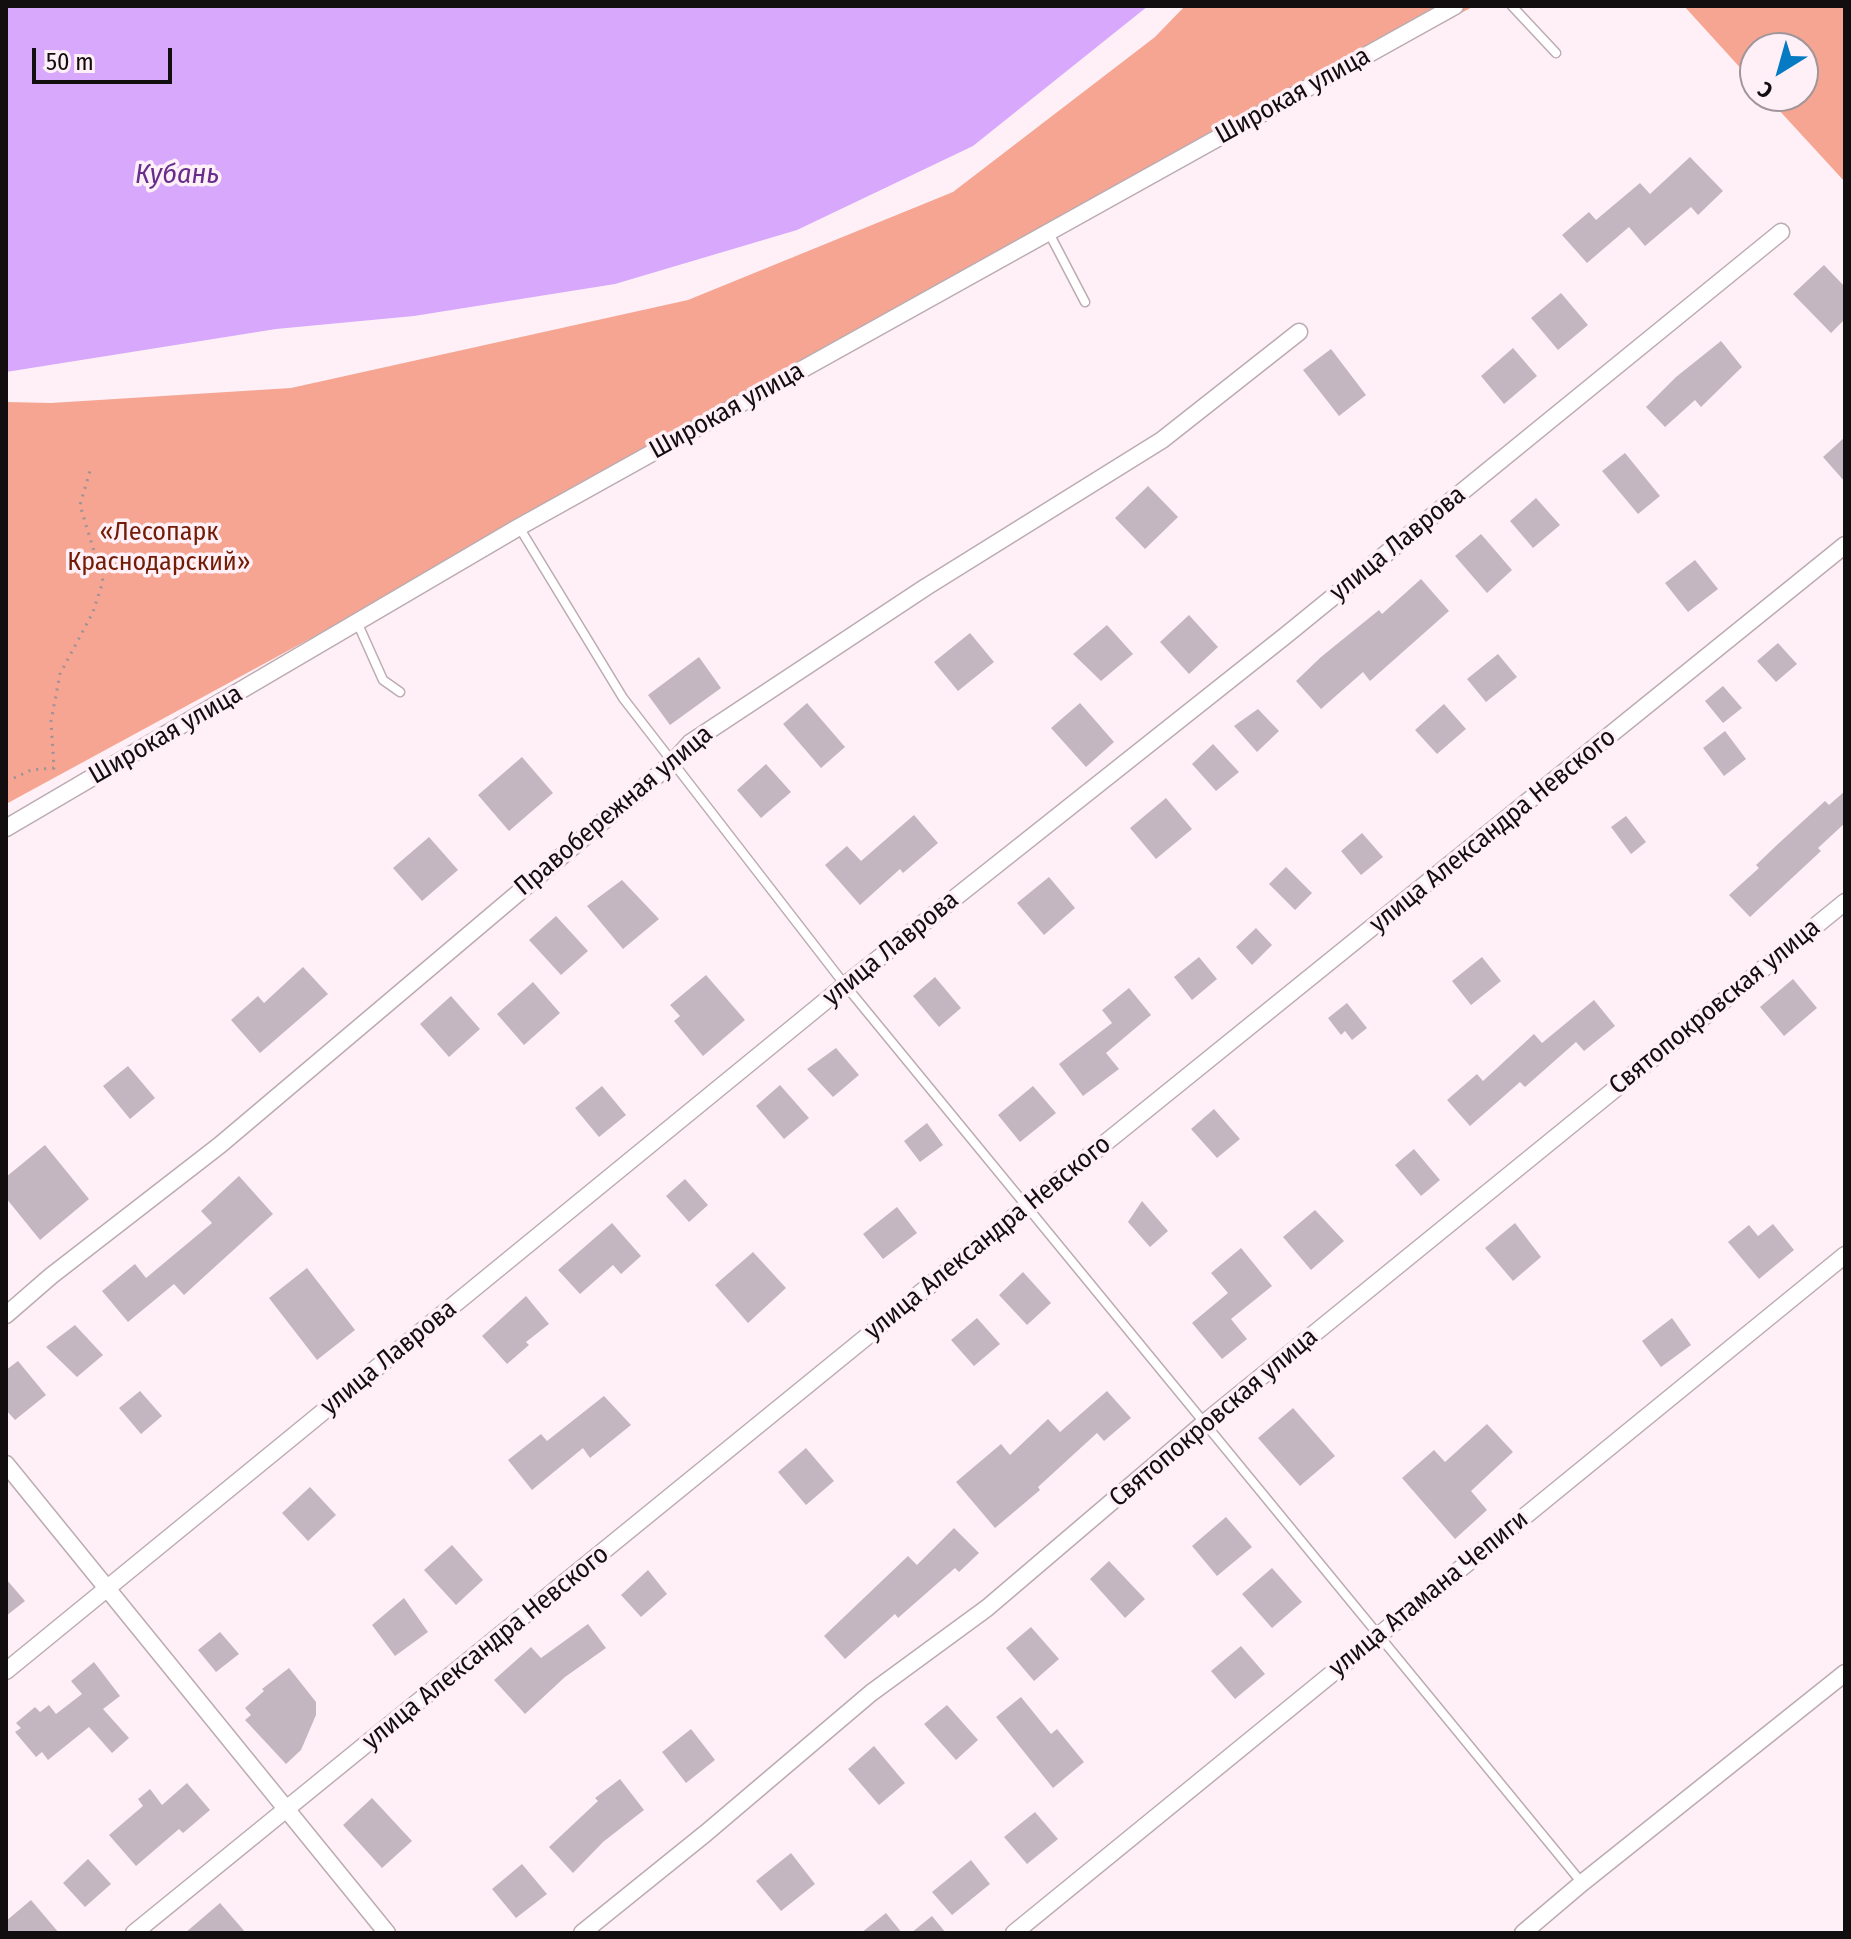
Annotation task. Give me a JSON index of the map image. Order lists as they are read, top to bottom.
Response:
{
  "streets": {
    "street": [
      "Широкая улица",
      "улица Лаврова",
      "Правобережная улица",
      "улица Александра Невского",
      "Святопокровская улица",
      "улица Атамана Чепиги"
    ]
  },
  "water": ["Кубань"],
  "parks": ["«Лесопарк Краснодарский»"],
  "scale_bar": "50 m",
  "north": "bottom left"
}
